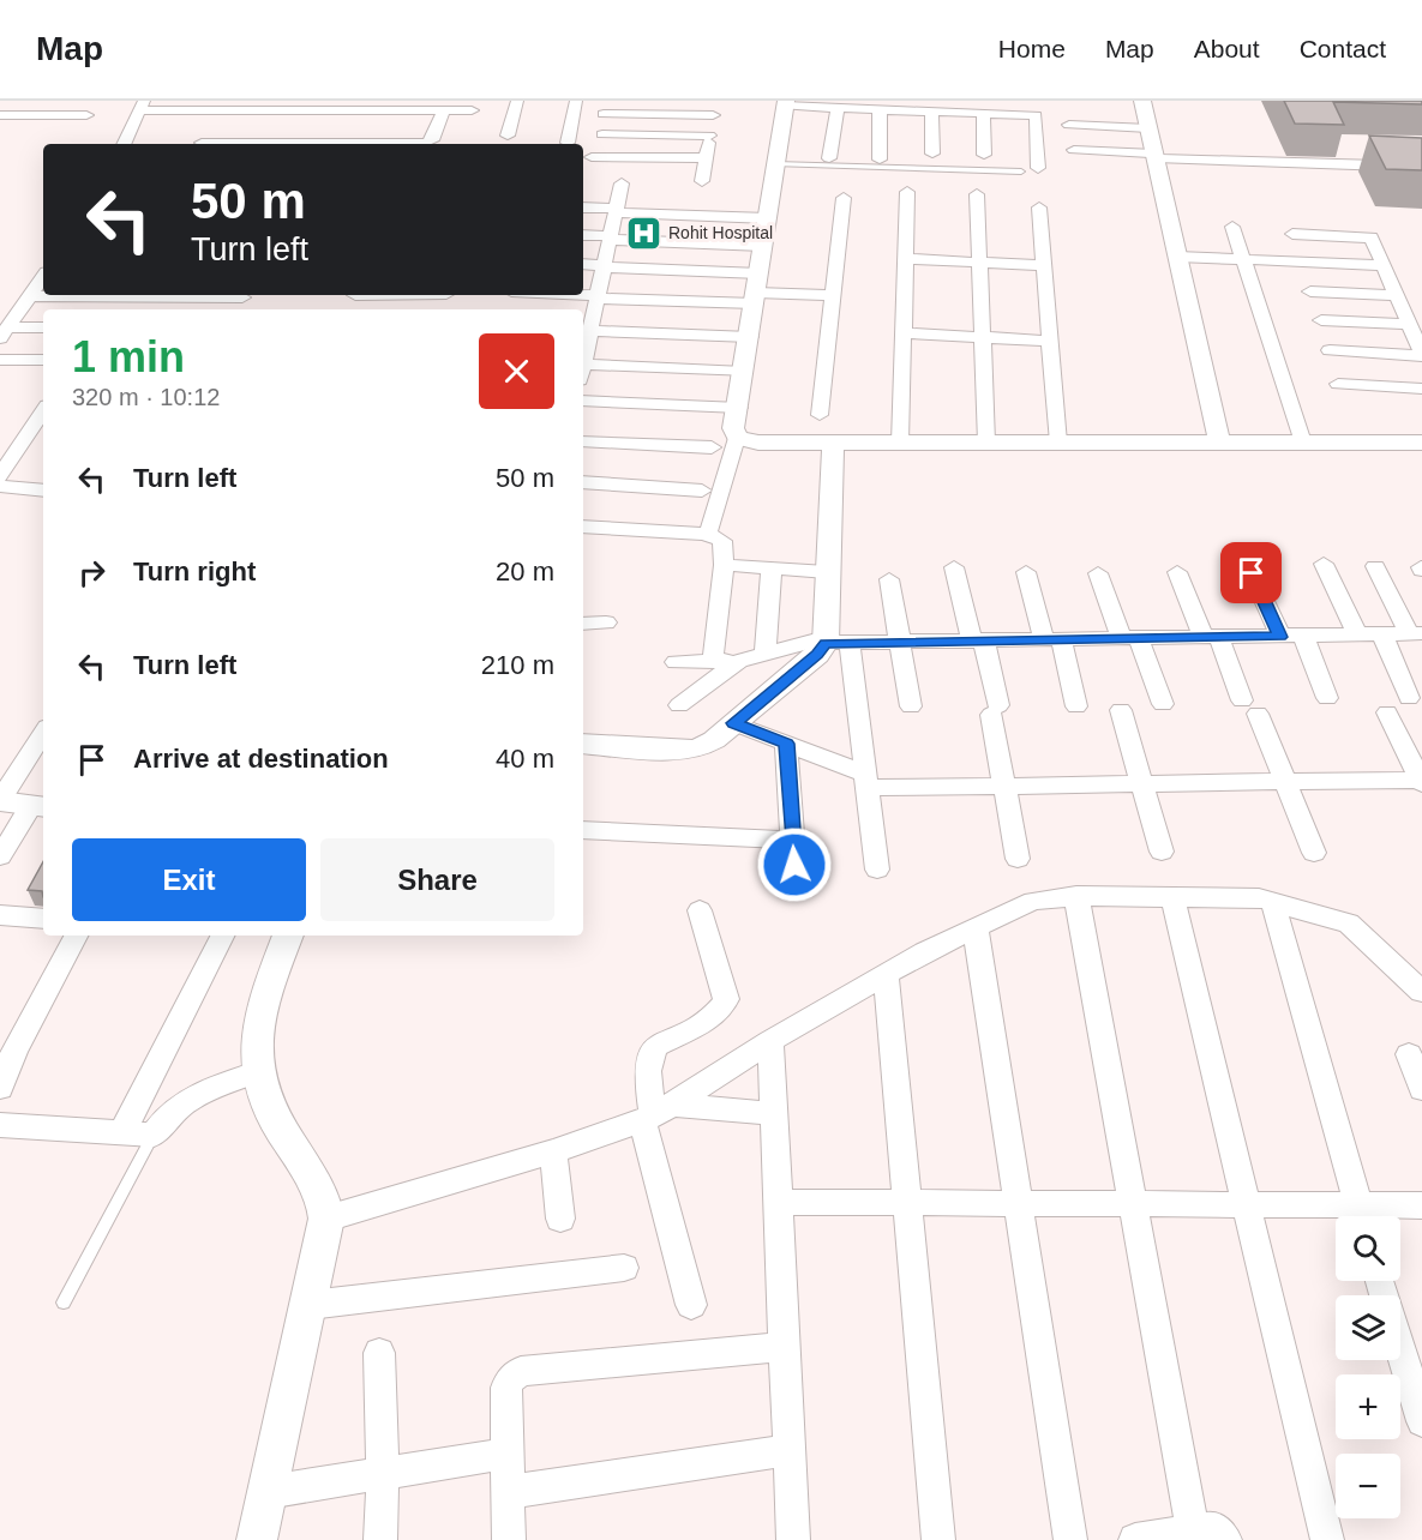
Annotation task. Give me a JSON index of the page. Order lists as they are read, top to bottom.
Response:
{
  "places": {
    "hospital": ["Rohit Hospital"]
  },
  "page": {
    "header": "Map",
    "nav": [
      "Home",
      "Map",
      "About",
      "Contact"
    ],
    "turn": ["50 m", "Turn left"],
    "heading": ["1 min", "320 m · 10:12"],
    "list": [
      {
        "name": "Turn left",
        "value": "50 m"
      },
      {
        "name": "Turn right",
        "value": "20 m"
      },
      {
        "name": "Turn left",
        "value": "210 m"
      },
      {
        "name": "Arrive at destination",
        "value": "40 m"
      }
    ],
    "buttons": ["Exit", "Share"],
    "map_buttons": ["+", "−"]
  }
}
